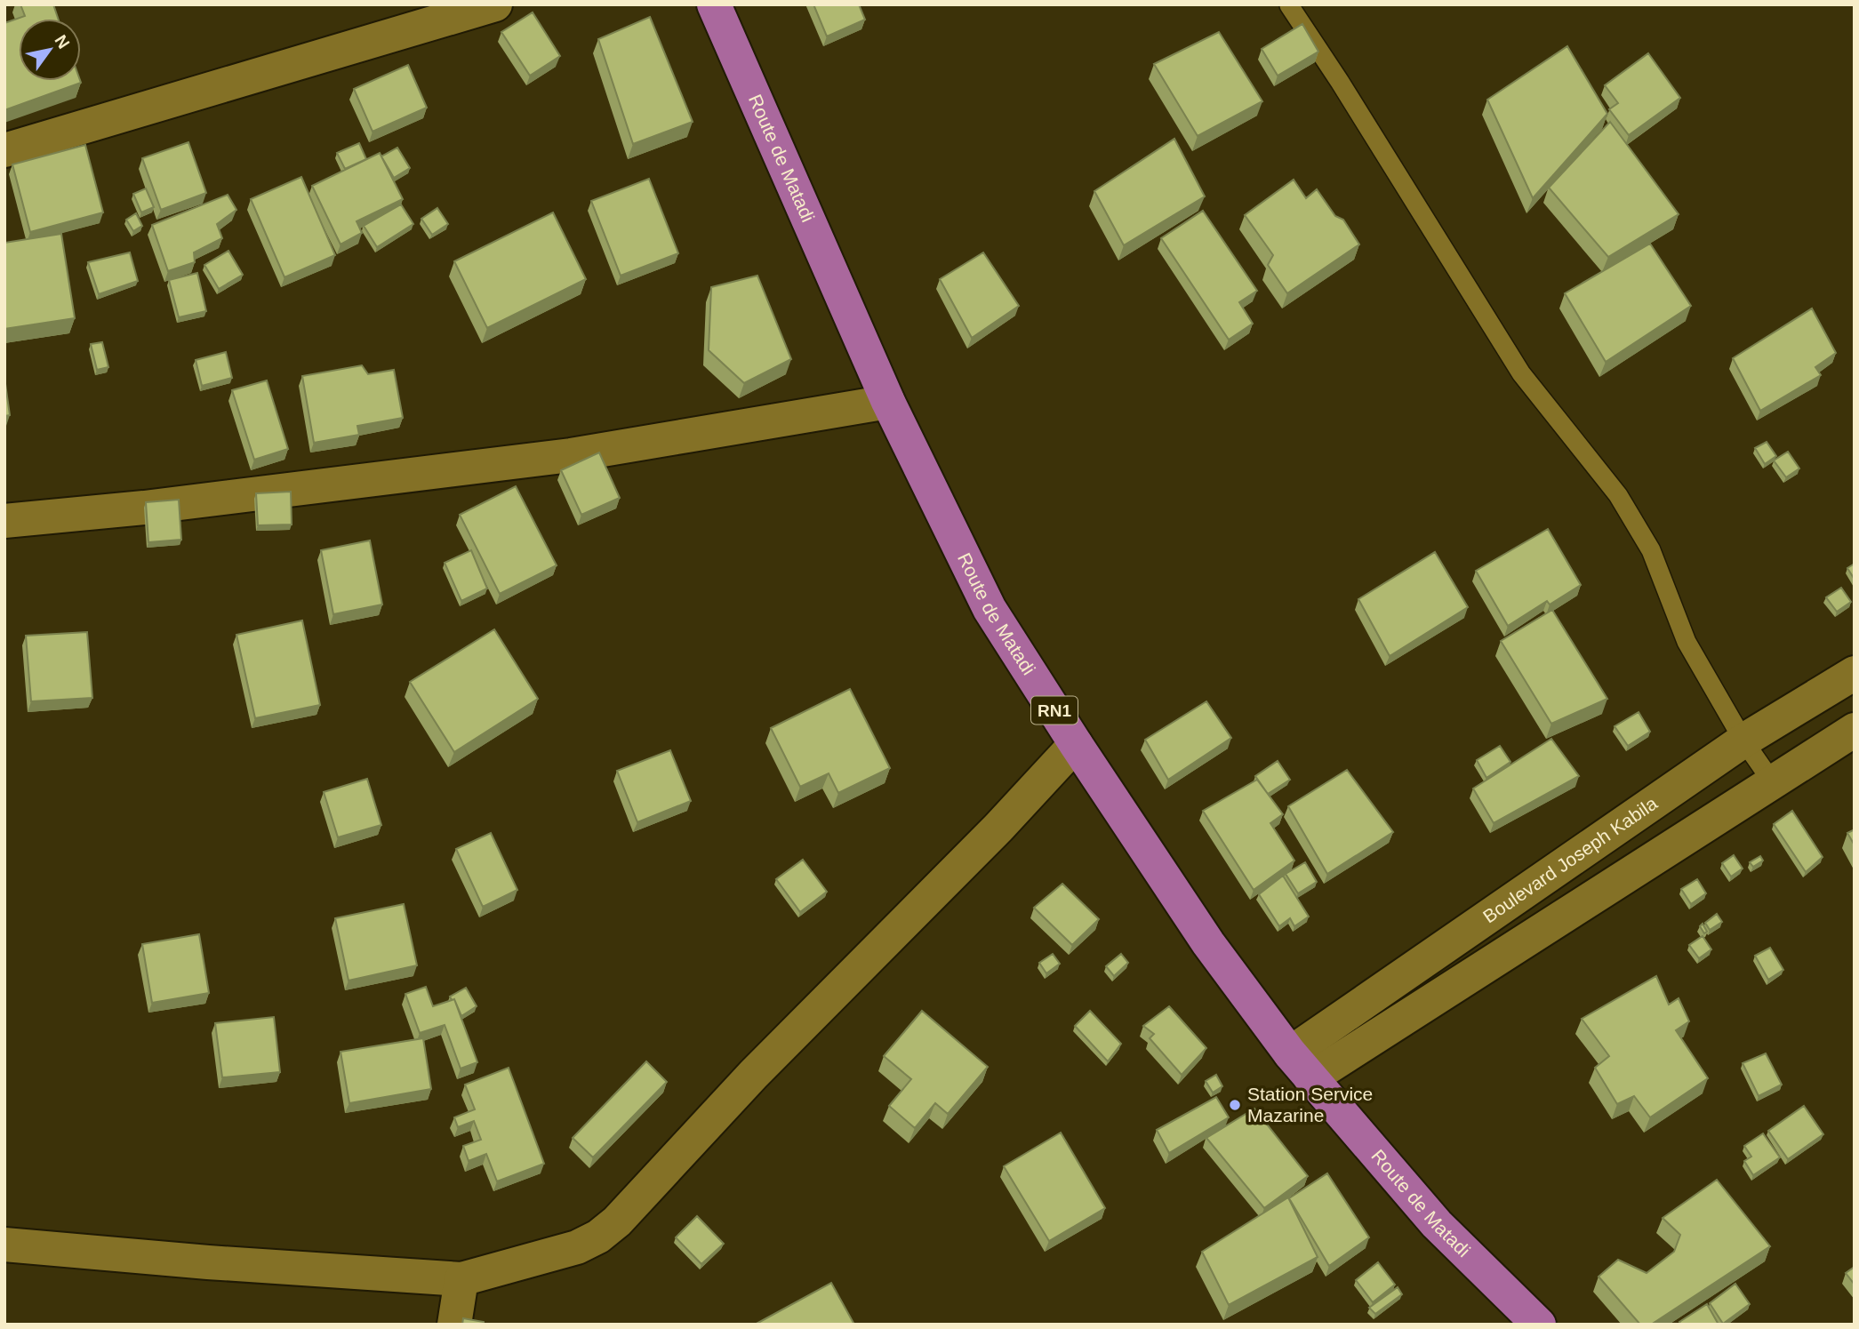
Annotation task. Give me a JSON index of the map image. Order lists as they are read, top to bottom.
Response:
{
  "streets": {
    "highway": ["Route de Matadi", "RN1"],
    "street": ["Boulevard Joseph Kabila"]
  },
  "crossings": [
    ["Route de Matadi", "Boulevard Joseph Kabila"]
  ],
  "places": ["Station Service Mazarine"],
  "north": "top right"
}
